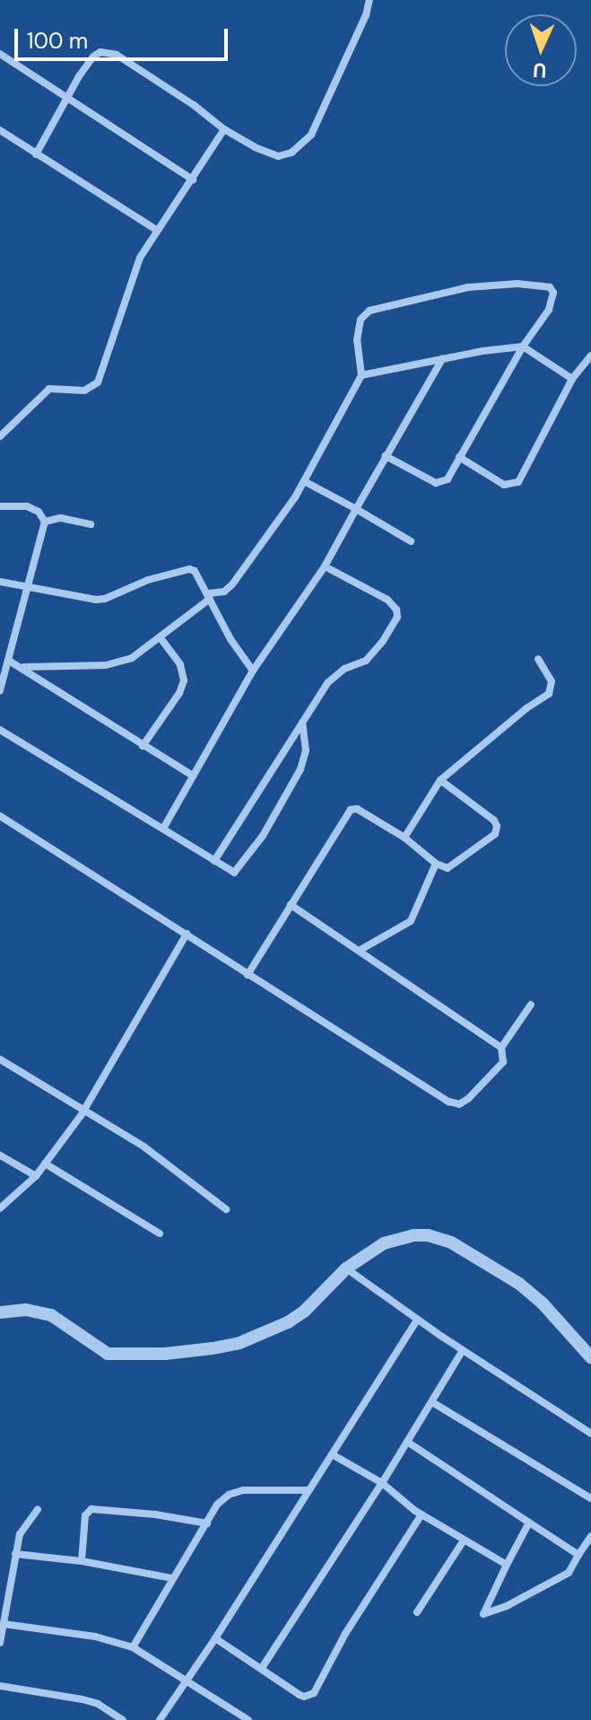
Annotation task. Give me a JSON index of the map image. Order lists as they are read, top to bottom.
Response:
{
  "scale_bar": "100 m",
  "north": "bottom"
}
